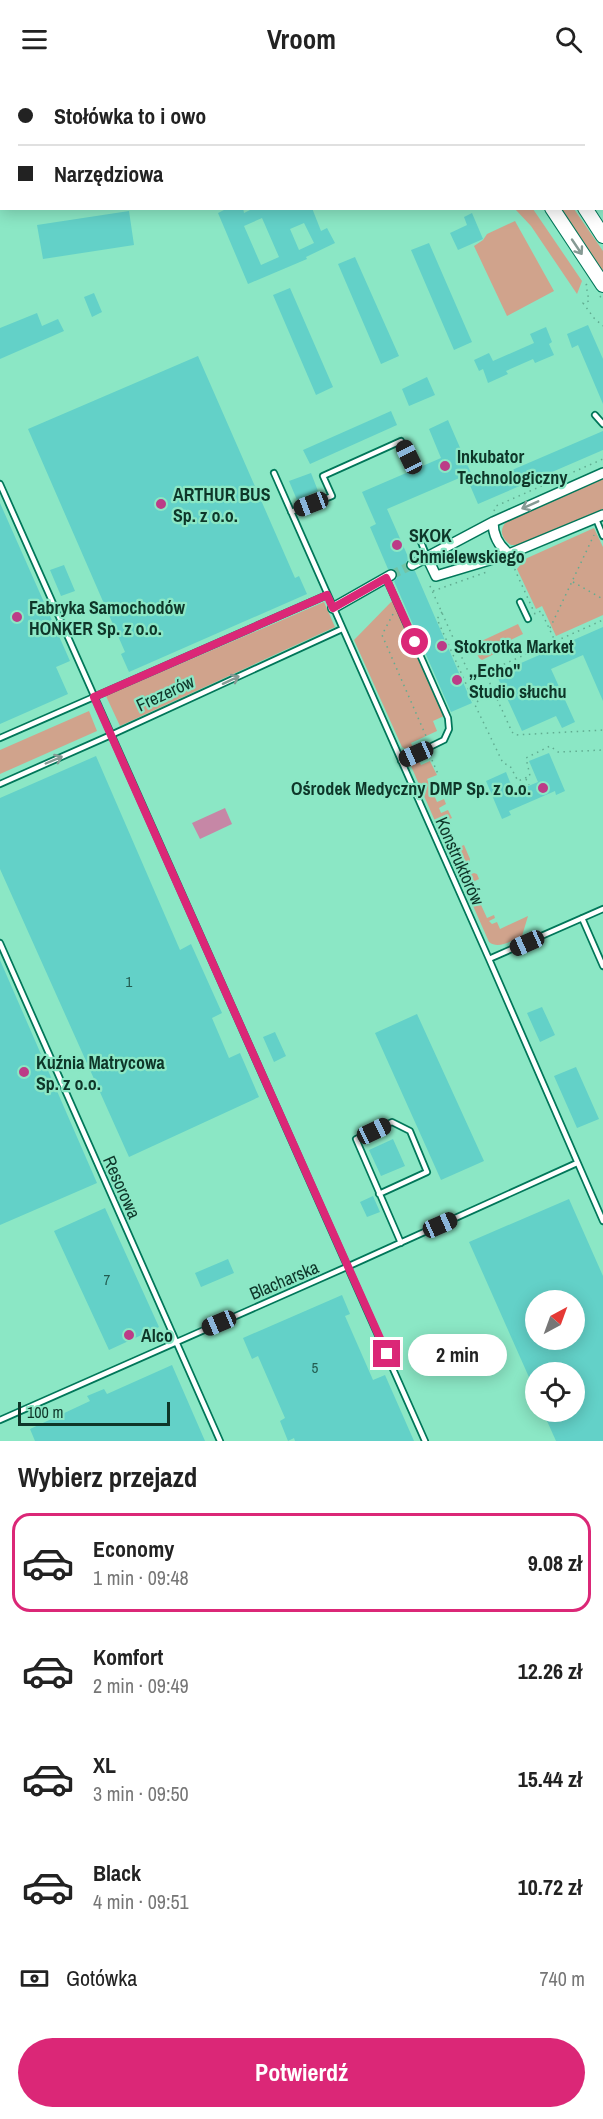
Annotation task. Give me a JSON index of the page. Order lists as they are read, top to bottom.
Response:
{
  "streets": {
    "lane": [
      "Frezerów",
      "Konstruktorów",
      "Resorowa",
      "Blacharska"
    ]
  },
  "crossings": [
    ["Frezerów", "Konstruktorów"],
    ["Konstruktorów", "Blacharska"],
    ["Resorowa", "Blacharska"]
  ],
  "places": [
    "Inkubator Technologiczny",
    "ARTHUR BUS Sp. z o.o.",
    "SKOK Chmielewskiego",
    "Fabryka Samochodów HONKER Sp. z o.o.",
    "Stokrotka Market",
    ",,Echo'' Studio słuchu",
    "Ośrodek Medyczny DMP Sp. z o.o.",
    "Kuźnia Matrycowa Sp. z o.o.",
    "Alco"
  ],
  "house_numbers": ["1", "7", "5"],
  "scale_bar": "100 m",
  "north": "top right",
  "page": {
    "header": "Vroom",
    "banner": ["Stołówka to i owo", "Narzędziowa"],
    "bubble": "2 min",
    "scale": "100 m",
    "heading": "Wybierz przejazd",
    "list": [
      {
        "name": "Economy",
        "note": "1 min · 09:48",
        "value": "9.08 zł"
      },
      {
        "name": "Komfort",
        "note": "2 min · 09:49",
        "value": "12.26 zł"
      },
      {
        "name": "XL",
        "note": "3 min · 09:50",
        "value": "15.44 zł"
      },
      {
        "name": "Black",
        "note": "4 min · 09:51",
        "value": "10.72 zł"
      }
    ],
    "pay": ["Gotówka", "740 m"],
    "buttons": "Potwierdź"
  }
}
